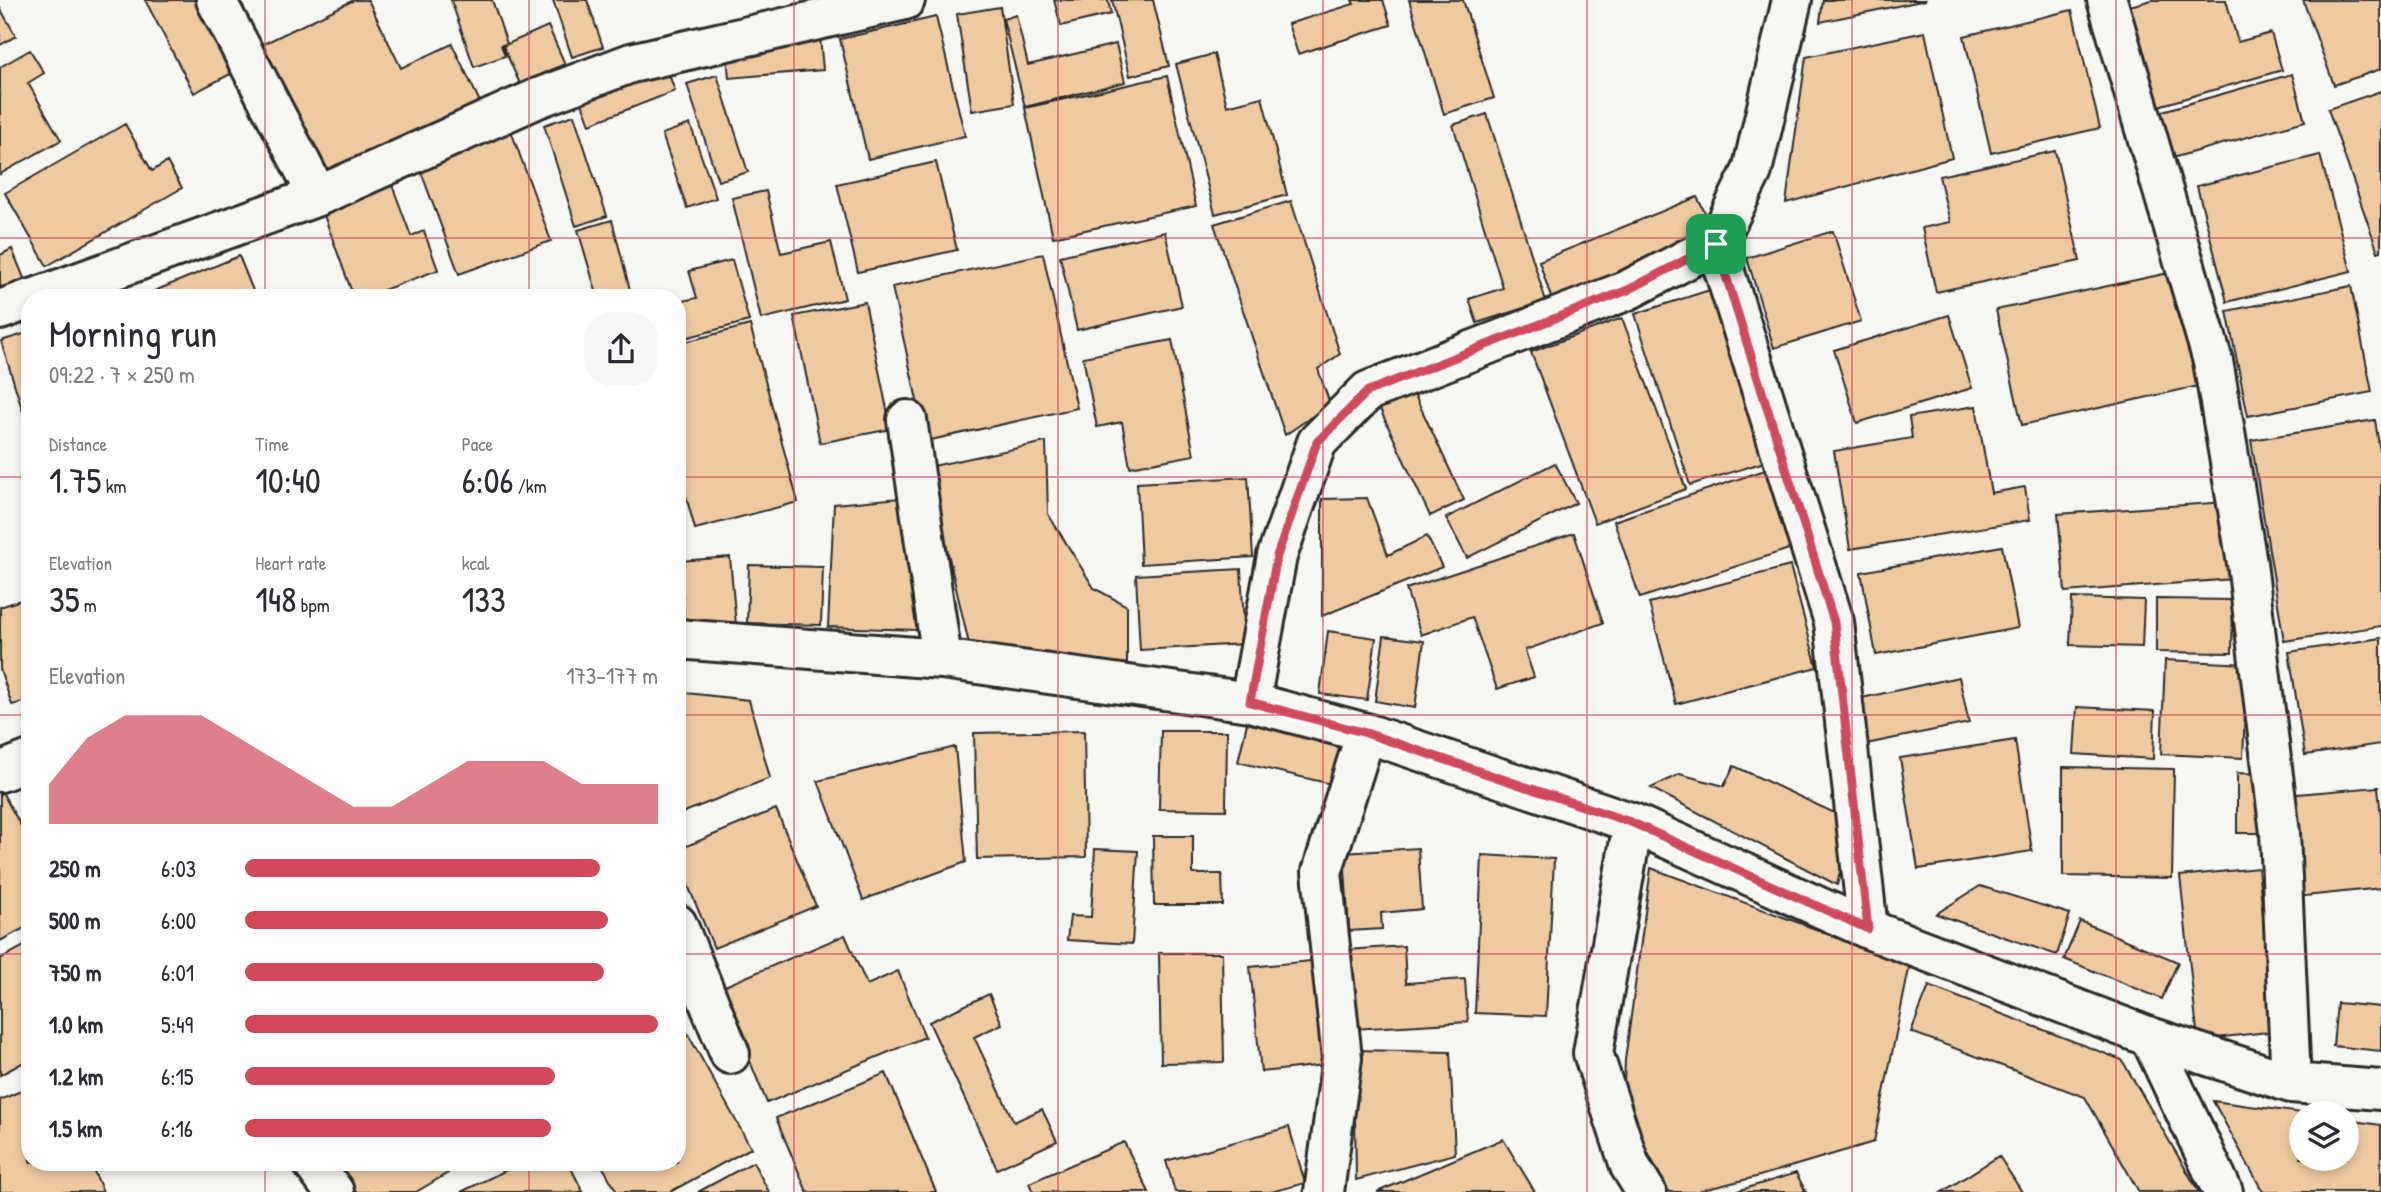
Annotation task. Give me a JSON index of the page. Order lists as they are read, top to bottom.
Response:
{
  "page": {
    "heading": ["Morning run", "09:22 · 7 × 250 m"],
    "stats": [
      ["Distance", "1.75 km"],
      ["Time", "10:40"],
      ["Pace", "6:06 /km"],
      ["Elevation", "35 m"],
      ["Heart rate", "148 bpm"],
      ["kcal", "133"]
    ],
    "chart": ["Elevation", "173–177 m"],
    "list": [
      {
        "name": "250 m",
        "note": "6:03"
      },
      {
        "name": "500 m",
        "note": "6:00"
      },
      {
        "name": "750 m",
        "note": "6:01"
      },
      {
        "name": "1.0 km",
        "note": "5:49"
      },
      {
        "name": "1.2 km",
        "note": "6:15"
      },
      {
        "name": "1.5 km",
        "note": "6:16"
      }
    ]
  }
}
